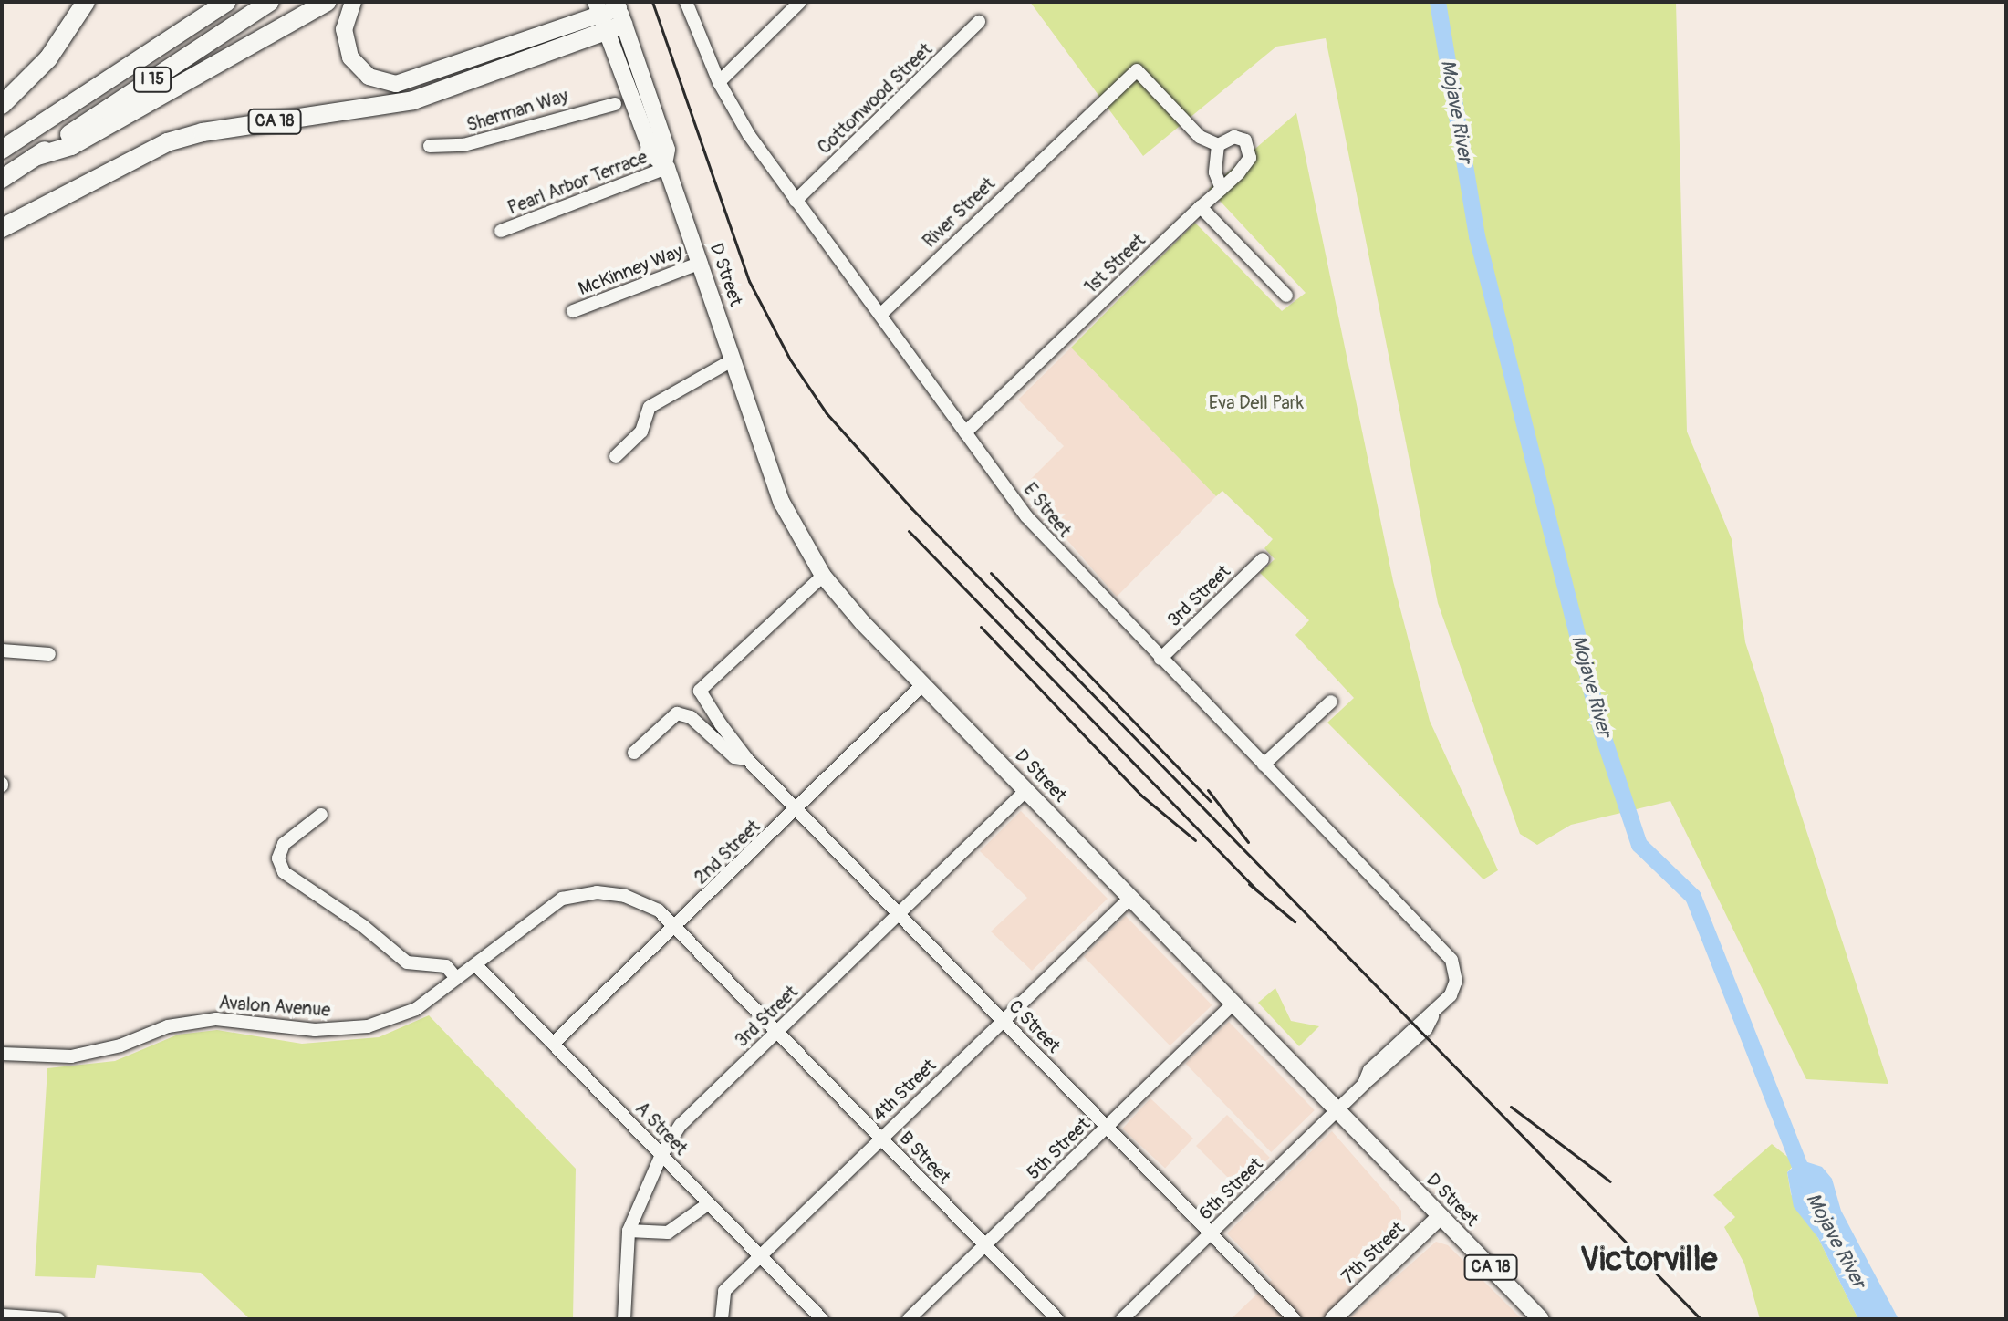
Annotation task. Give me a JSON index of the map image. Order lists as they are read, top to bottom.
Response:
{
  "streets": {
    "highway": ["I 15", "CA 18"],
    "main road": ["D Street", "7th Street"],
    "street": [
      "Cottonwood Street",
      "Sherman Way",
      "Pearl Arbor Terrace",
      "River Street",
      "1st Street",
      "McKinney Way",
      "E Street",
      "3rd Street",
      "2nd Street",
      "Avalon Avenue",
      "C Street",
      "4th Street",
      "A Street",
      "5th Street",
      "B Street",
      "6th Street"
    ]
  },
  "crossings": [
    ["Cottonwood Street", "E Street"],
    ["CA 18", "D Street"],
    ["Pearl Arbor Terrace", "D Street"],
    ["River Street", "1st Street"],
    ["River Street", "E Street"],
    ["1st Street", "E Street"],
    ["McKinney Way", "D Street"],
    ["D Street", "3rd Street"],
    ["D Street", "2nd Street"],
    ["D Street", "4th Street"],
    ["D Street", "5th Street"],
    ["D Street", "6th Street"],
    ["D Street", "7th Street"],
    ["E Street", "3rd Street"],
    ["E Street", "6th Street"],
    ["3rd Street", "C Street"],
    ["3rd Street", "A Street"],
    ["3rd Street", "B Street"],
    ["2nd Street", "Avalon Avenue"],
    ["2nd Street", "C Street"],
    ["2nd Street", "A Street"],
    ["2nd Street", "B Street"],
    ["Avalon Avenue", "A Street"],
    ["Avalon Avenue", "B Street"],
    ["C Street", "4th Street"],
    ["C Street", "5th Street"],
    ["C Street", "6th Street"],
    ["4th Street", "A Street"],
    ["4th Street", "B Street"],
    ["5th Street", "B Street"]
  ],
  "districts": ["Victorville"],
  "water": ["Mojave River"],
  "parks": ["Eva Dell Park"]
}
